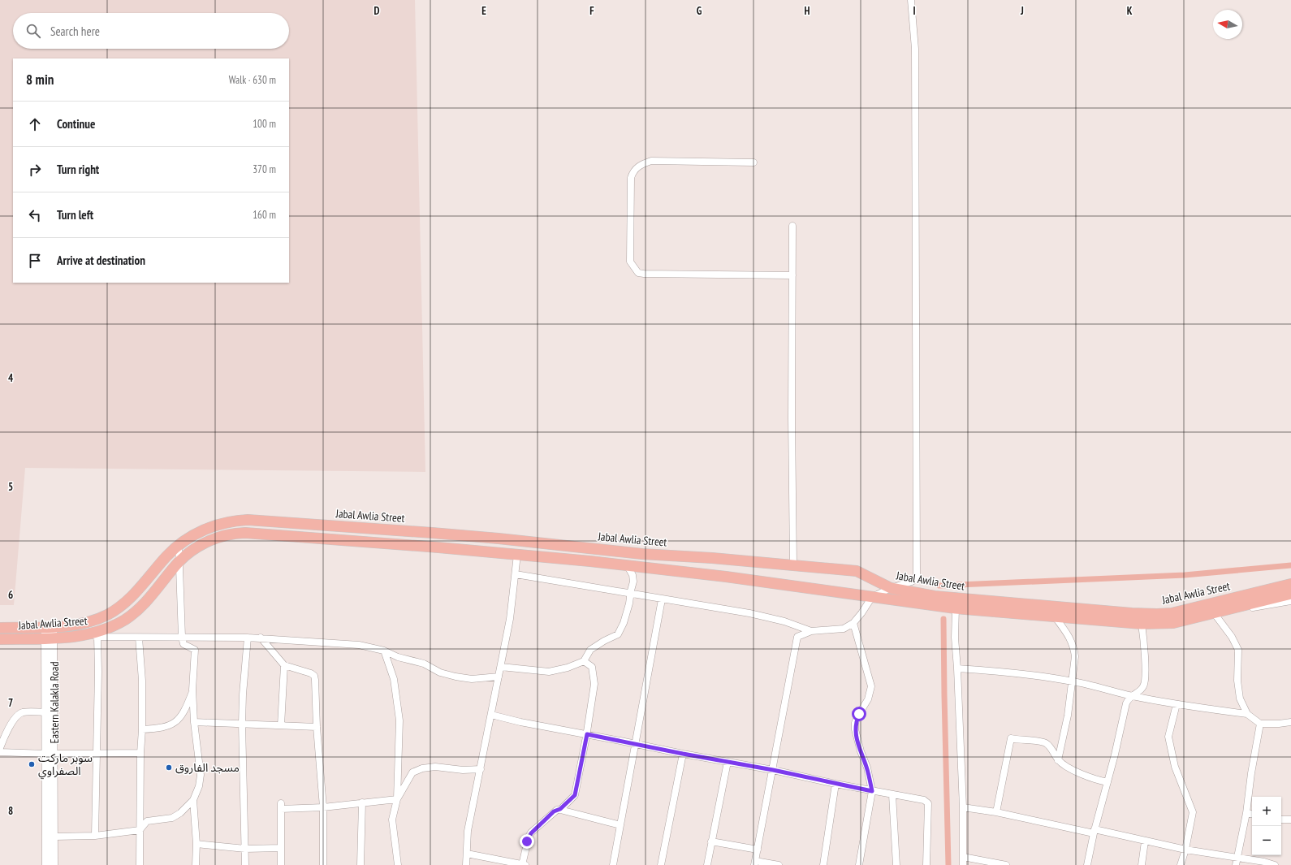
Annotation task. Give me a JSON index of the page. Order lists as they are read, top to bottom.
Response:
{
  "streets": {
    "highway": ["Jabal Awlia Street"],
    "street": ["Eastern Kalakla Road"]
  },
  "crossings": [
    ["Jabal Awlia Street", "Eastern Kalakla Road"]
  ],
  "places": ["سوبر ماركت الصفراوي", "مسجد الفاروق"],
  "north": "left",
  "page": {
    "search": "Search here",
    "heading": ["8 min", "Walk · 630 m"],
    "list": [
      ["Continue", "100 m"],
      ["Turn right", "370 m"],
      ["Turn left", "160 m"],
      "Arrive at destination"
    ],
    "map_buttons": ["+", "−"]
  },
  "grid": {
    "columns": [
      "D",
      "E",
      "F",
      "G",
      "H",
      "I",
      "J",
      "K"
    ],
    "rows": [
      "4",
      "5",
      "6",
      "7",
      "8"
    ]
  }
}
